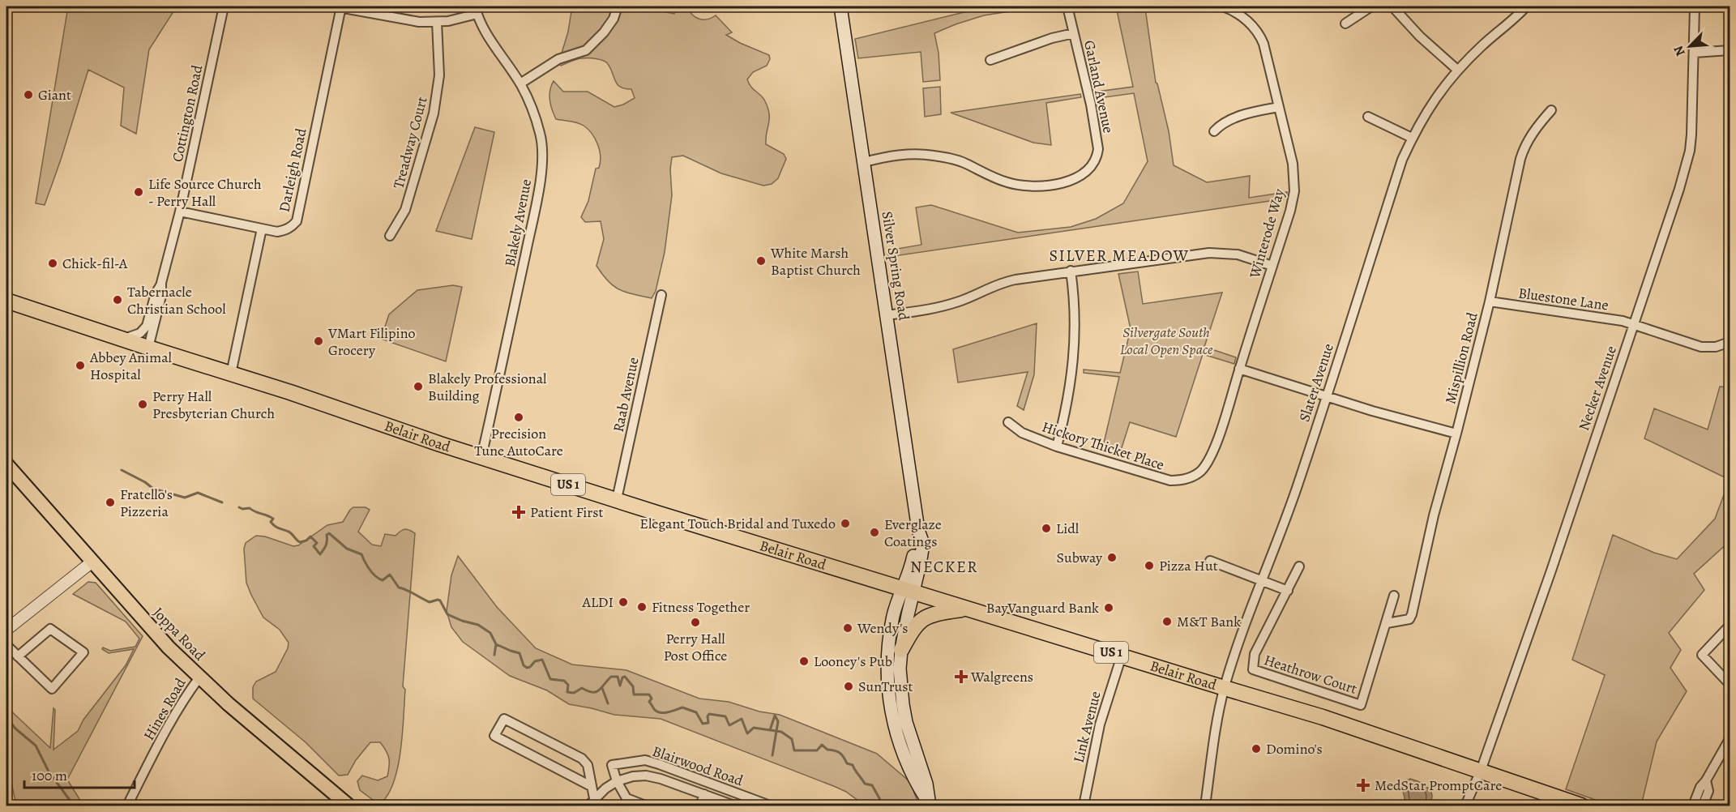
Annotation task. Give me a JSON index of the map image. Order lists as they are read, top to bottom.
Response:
{
  "streets": {
    "highway": ["Belair Road", "US 1"],
    "main road": ["Silver Spring Road", "Joppa Road"],
    "street": [
      "Garland Avenue",
      "Cottington Road",
      "Treadway Court",
      "Darleigh Road",
      "Blakely Avenue",
      "Winterode Way",
      "Bluestone Lane",
      "Mispillion Road",
      "Slater Avenue",
      "Necker Avenue",
      "Raab Avenue",
      "Hickory Thicket Place",
      "Heathrow Court",
      "Hines Road",
      "Link Avenue",
      "Blairwood Road"
    ]
  },
  "crossings": [
    ["Garland Avenue", "Silver Spring Road"],
    ["Cottington Road", "Darleigh Road"],
    ["Cottington Road", "Belair Road"],
    ["Blakely Avenue", "Belair Road"],
    ["Winterode Way", "Hickory Thicket Place"],
    ["Silver Spring Road", "Belair Road"],
    ["Bluestone Lane", "Mispillion Road"],
    ["Bluestone Lane", "Necker Avenue"],
    ["Mispillion Road", "Heathrow Court"],
    ["Slater Avenue", "Belair Road"],
    ["Necker Avenue", "Belair Road"],
    ["Raab Avenue", "Belair Road"],
    ["Belair Road", "Link Avenue"],
    ["Joppa Road", "Hines Road"]
  ],
  "districts": ["SILVER MEADOW", "NECKER"],
  "parks": ["Silvergate South Local Open Space"],
  "places": {
    "other": [
      "Giant",
      "Life Source Church - Perry Hall",
      "White Marsh Baptist Church",
      "Chick-fil-A",
      "Tabernacle Christian School",
      "VMart Filipino Grocery",
      "Abbey Animal Hospital",
      "Blakely Professional Building",
      "Perry Hall Presbyterian Church",
      "Precision Tune AutoCare",
      "Fratello's Pizzeria",
      "Elegant Touch Bridal and Tuxedo",
      "Lidl",
      "Everglaze Coatings",
      "Subway",
      "Pizza Hut",
      "ALDI",
      "Fitness Together",
      "BayVanguard Bank",
      "M&T Bank",
      "Perry Hall Post Office",
      "Wendy's",
      "Looney's Pub",
      "SunTrust",
      "Domino's"
    ],
    "health": ["Patient First", "Walgreens", "MedStar PromptCare"]
  },
  "scale_bar": "100 m",
  "north": "bottom left"
}
